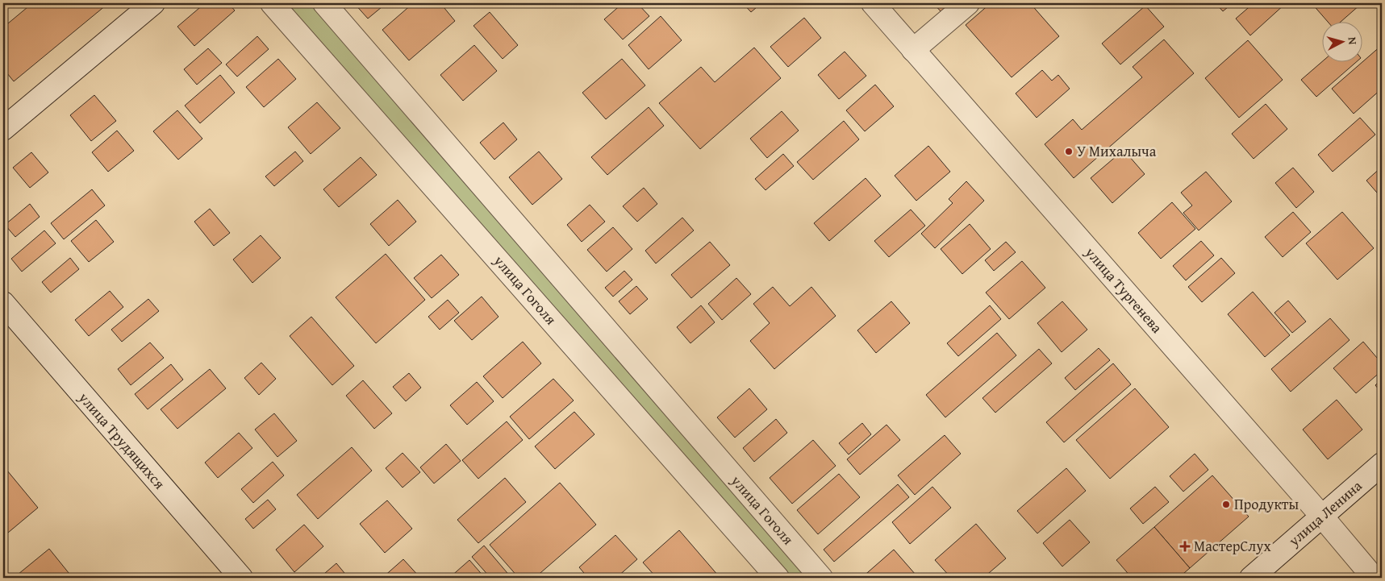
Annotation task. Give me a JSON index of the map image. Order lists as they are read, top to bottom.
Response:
{
  "streets": {
    "street": [
      "улица Гоголя",
      "улица Тургенева",
      "улица Трудящихся",
      "улица Ленина"
    ]
  },
  "crossings": [
    ["улица Тургенева", "улица Ленина"]
  ],
  "places": {
    "other": ["У Михалыча", "Продукты"],
    "health": ["МастерСлух"]
  },
  "north": "right"
}
